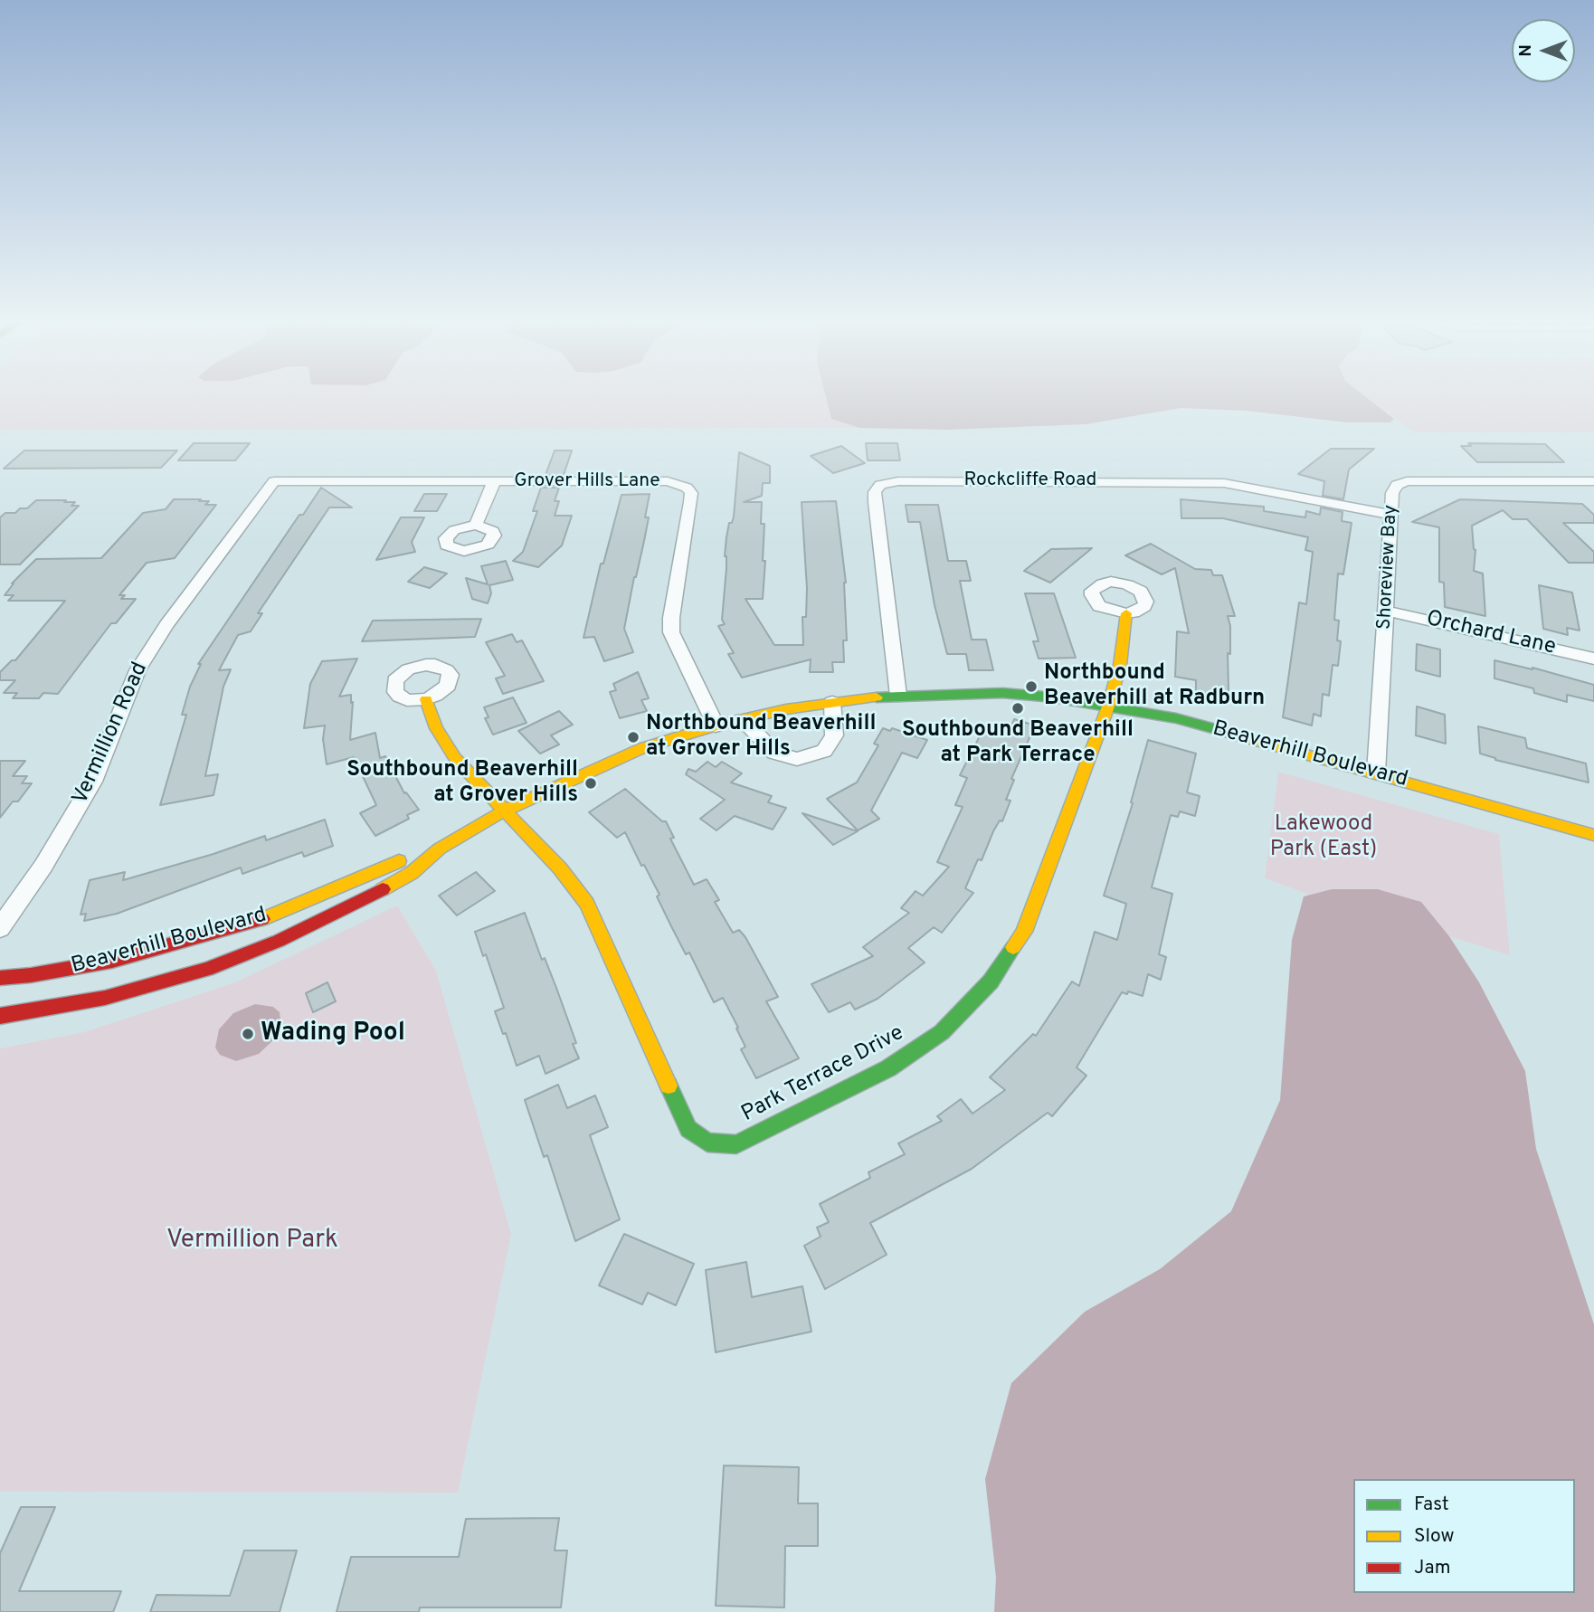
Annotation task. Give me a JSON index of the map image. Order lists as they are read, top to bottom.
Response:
{
  "streets": {
    "main road": ["Beaverhill Boulevard", "Park Terrace Drive"],
    "street": [
      "Rockcliffe Road",
      "Grover Hills Lane",
      "Shoreview Bay",
      "Orchard Lane",
      "Vermillion Road"
    ]
  },
  "crossings": [
    ["Rockcliffe Road", "Shoreview Bay"],
    ["Rockcliffe Road", "Beaverhill Boulevard"],
    ["Grover Hills Lane", "Vermillion Road"],
    ["Grover Hills Lane", "Beaverhill Boulevard"],
    ["Shoreview Bay", "Orchard Lane"],
    ["Shoreview Bay", "Beaverhill Boulevard"],
    ["Beaverhill Boulevard", "Park Terrace Drive"]
  ],
  "parks": ["Lakewood Park (East)", "Vermillion Park"],
  "places": [
    "Northbound Beaverhill at Radburn",
    "Southbound Beaverhill at Park Terrace",
    "Northbound Beaverhill at Grover Hills",
    "Southbound Beaverhill at Grover Hills",
    "Wading Pool"
  ],
  "legend": ["Fast", "Slow", "Jam"],
  "north": "left"
}
